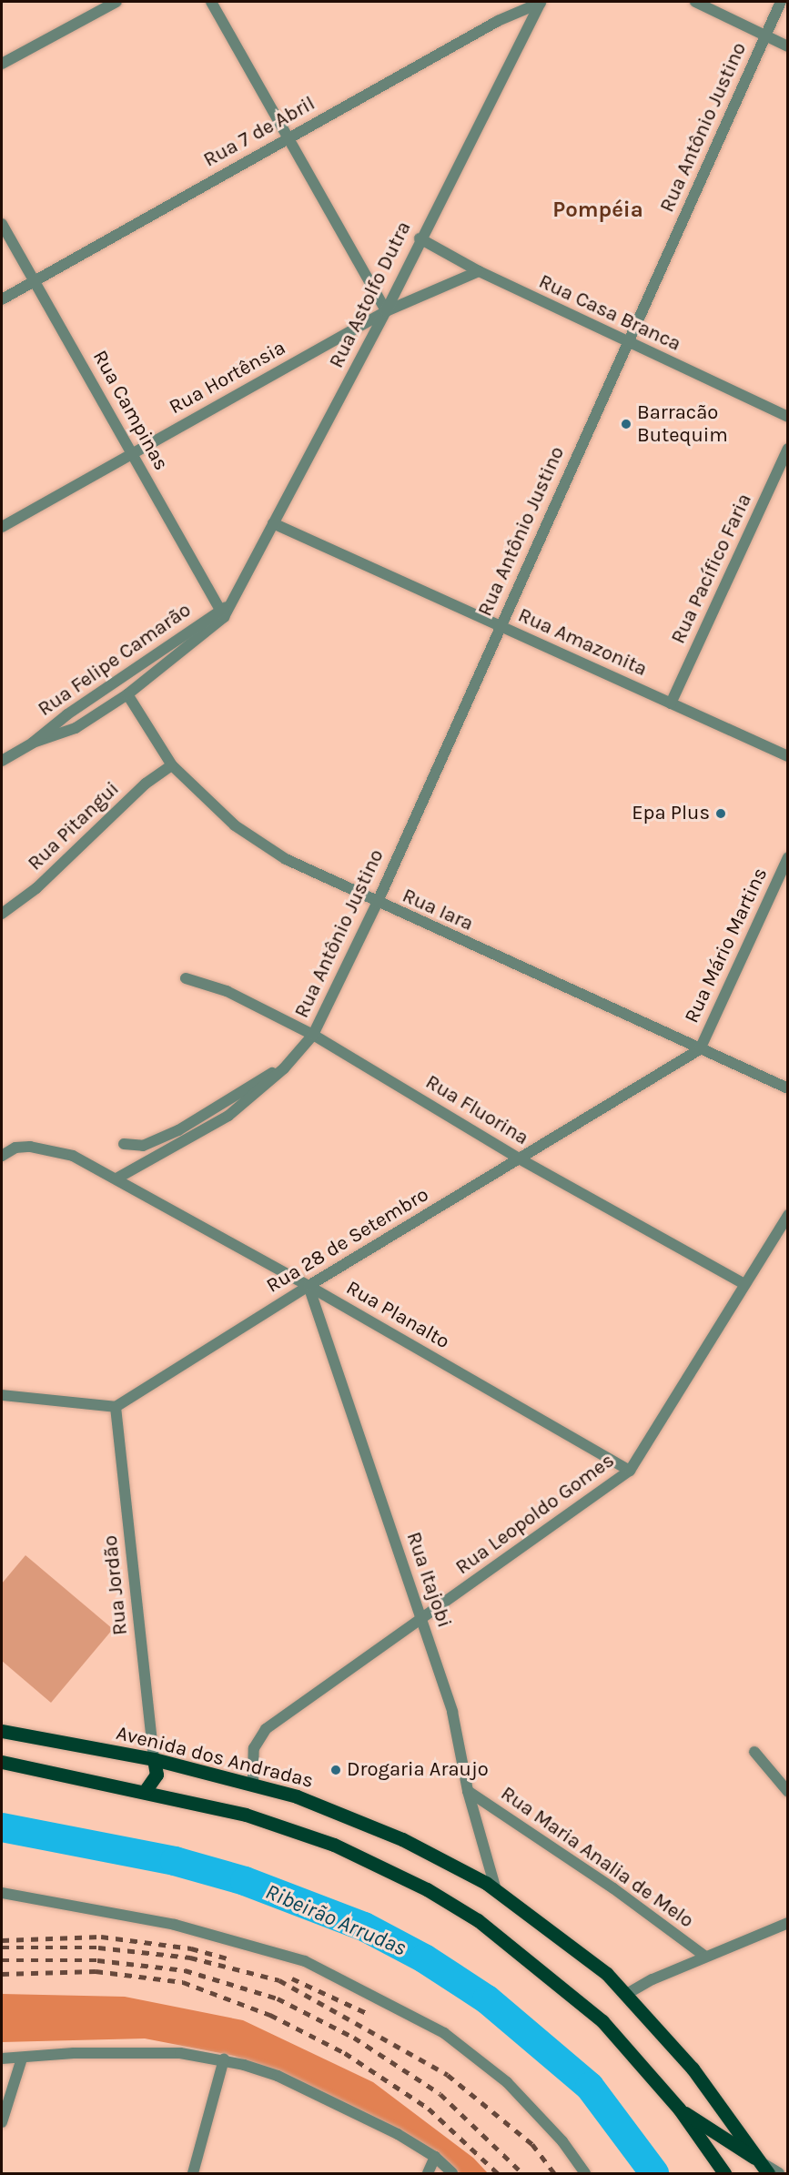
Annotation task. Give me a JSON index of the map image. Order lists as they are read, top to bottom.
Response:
{
  "streets": {
    "main road": ["Avenida dos Andradas"],
    "street": [
      "Rua Antônio Justino",
      "Rua 7 de Abril",
      "Rua Astolfo Dutra",
      "Rua Casa Branca",
      "Rua Hortênsia",
      "Rua Campinas",
      "Rua Pacífico Faria",
      "Rua Amazonita",
      "Rua Felipe Camarão",
      "Rua Pitangui",
      "Rua Iara",
      "Rua Mário Martins",
      "Rua Fluorina",
      "Rua 28 de Setembro",
      "Rua Planalto",
      "Rua Leopoldo Gomes",
      "Rua Itajobi",
      "Rua Jordão",
      "Rua Maria Analia de Melo"
    ]
  },
  "crossings": [
    ["Rua Antônio Justino", "Rua Casa Branca"],
    ["Rua Antônio Justino", "Rua Amazonita"],
    ["Rua Antônio Justino", "Rua Iara"],
    ["Rua Antônio Justino", "Rua Fluorina"],
    ["Rua Antônio Justino", "Rua Planalto"],
    ["Rua 7 de Abril", "Rua Astolfo Dutra"],
    ["Rua 7 de Abril", "Rua Campinas"],
    ["Rua Astolfo Dutra", "Rua Casa Branca"],
    ["Rua Astolfo Dutra", "Rua Hortênsia"],
    ["Rua Astolfo Dutra", "Rua Campinas"],
    ["Rua Astolfo Dutra", "Rua Amazonita"],
    ["Rua Astolfo Dutra", "Rua Felipe Camarão"],
    ["Rua Casa Branca", "Rua Hortênsia"],
    ["Rua Hortênsia", "Rua Campinas"],
    ["Rua Campinas", "Rua Felipe Camarão"],
    ["Rua Pacífico Faria", "Rua Amazonita"],
    ["Rua Felipe Camarão", "Rua Iara"],
    ["Rua Pitangui", "Rua Iara"],
    ["Rua Iara", "Rua Mário Martins"],
    ["Rua Iara", "Rua 28 de Setembro"],
    ["Rua Mário Martins", "Rua 28 de Setembro"],
    ["Rua Fluorina", "Rua 28 de Setembro"],
    ["Rua Fluorina", "Rua Leopoldo Gomes"],
    ["Rua 28 de Setembro", "Rua Planalto"],
    ["Rua 28 de Setembro", "Rua Itajobi"],
    ["Rua 28 de Setembro", "Rua Jordão"],
    ["Rua Planalto", "Rua Leopoldo Gomes"],
    ["Rua Planalto", "Rua Itajobi"],
    ["Rua Leopoldo Gomes", "Rua Itajobi"],
    ["Rua Leopoldo Gomes", "Avenida dos Andradas"],
    ["Rua Itajobi", "Avenida dos Andradas"],
    ["Rua Itajobi", "Rua Maria Analia de Melo"],
    ["Rua Jordão", "Avenida dos Andradas"]
  ],
  "districts": ["Pompéia"],
  "water": ["Ribeirão Arrudas"],
  "places": ["Barracão Butequim", "Epa Plus", "Drogaria Araujo"]
}
